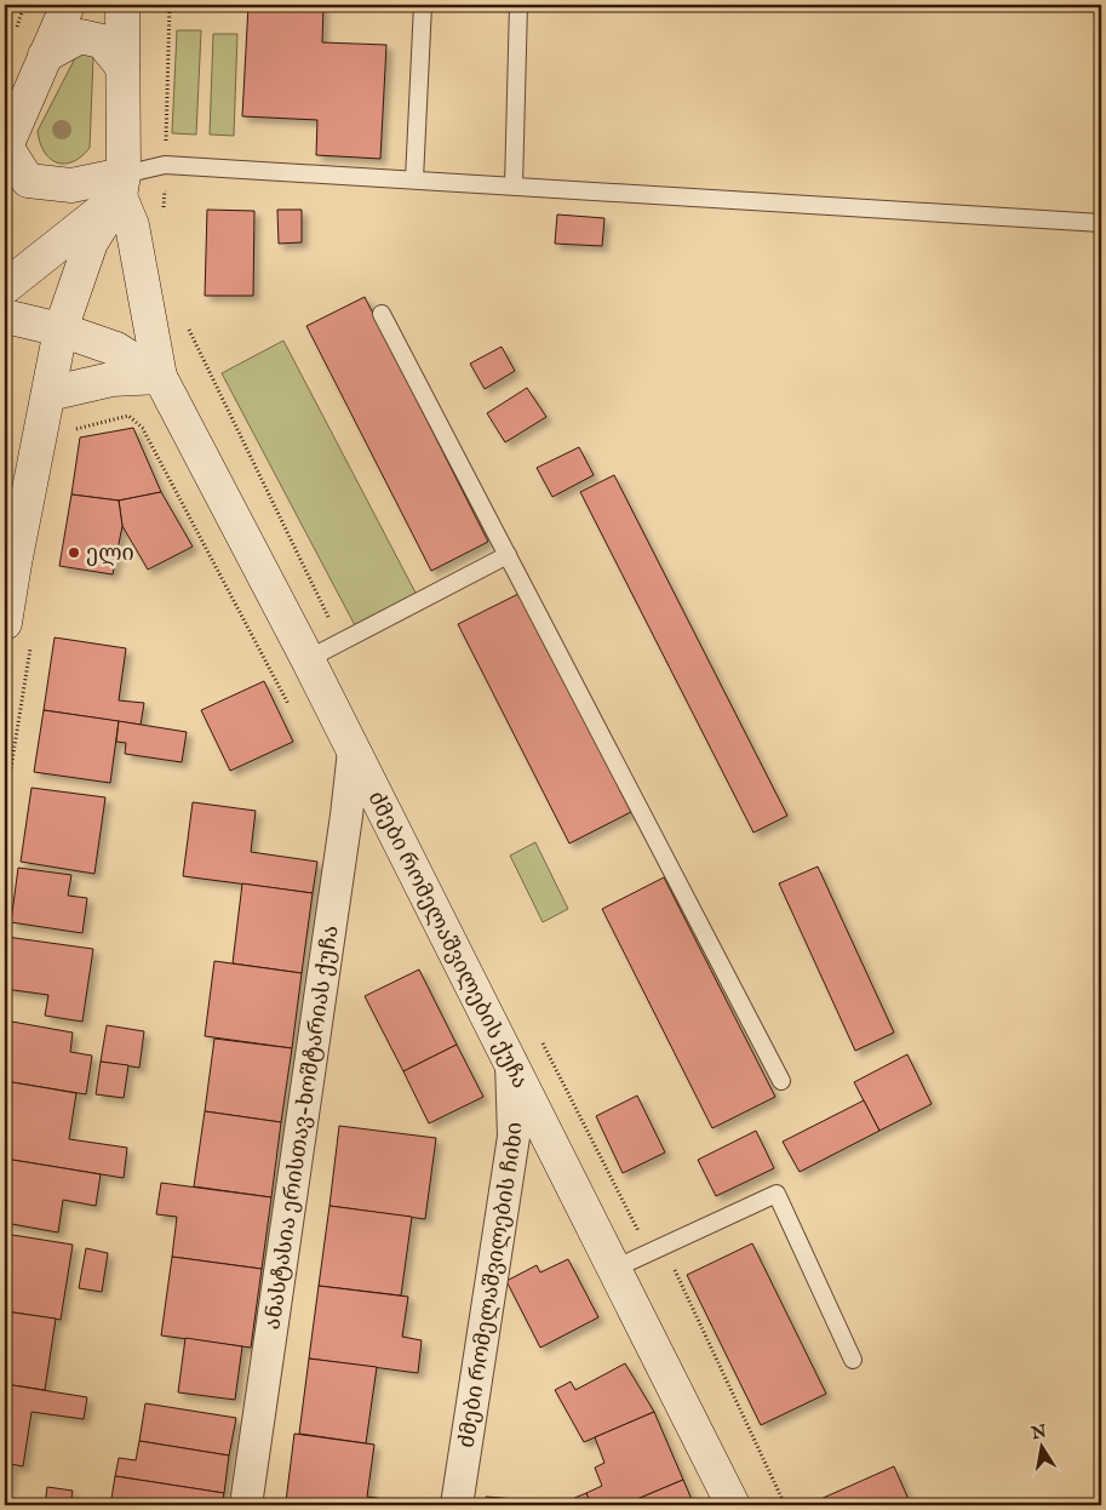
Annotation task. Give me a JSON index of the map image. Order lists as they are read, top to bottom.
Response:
{
  "streets": {
    "street": ["ძმები რომელაშვილების ქუჩა", "ანასტასია ერისთავ-ხოშტარიას ქუჩა", "ძმები რომელაშვილების ჩიხი"]
  },
  "crossings": [
    ["ძმები რომელაშვილების ქუჩა", "ანასტასია ერისთავ-ხოშტარიას ქუჩა"],
    ["ძმები რომელაშვილების ქუჩა", "ძმები რომელაშვილების ჩიხი"]
  ],
  "places": ["ელი"],
  "north": "top"
}
